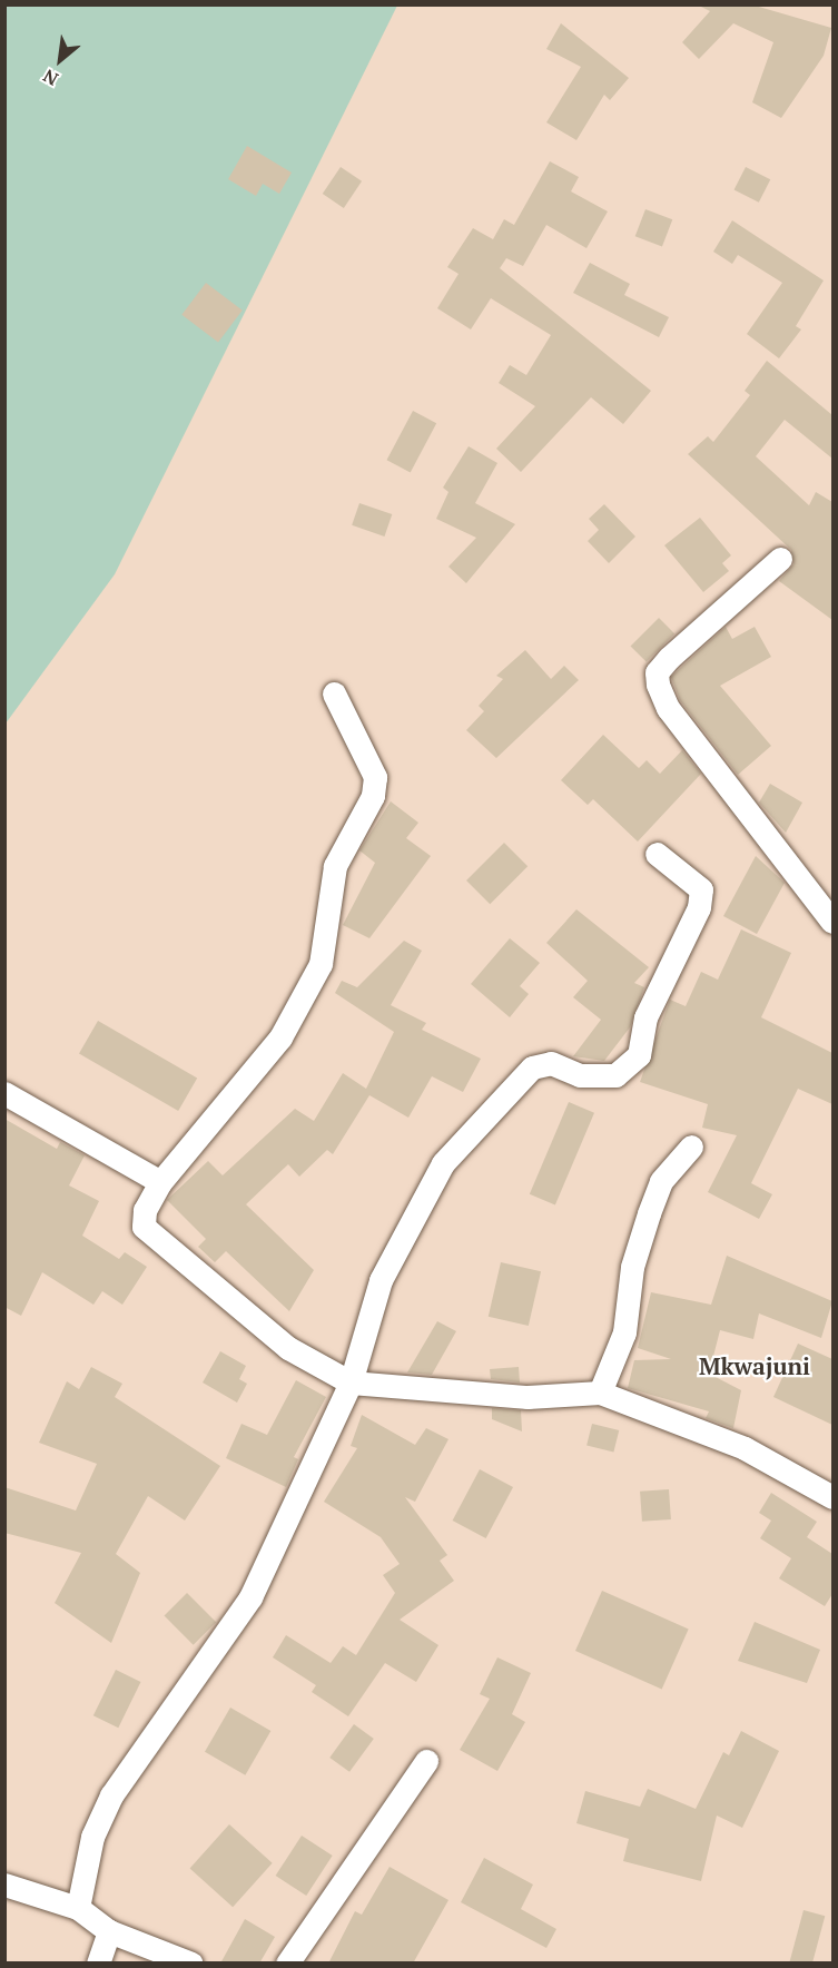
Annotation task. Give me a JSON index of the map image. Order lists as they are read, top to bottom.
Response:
{
  "districts": ["Mkwajuni"],
  "north": "bottom left"
}
